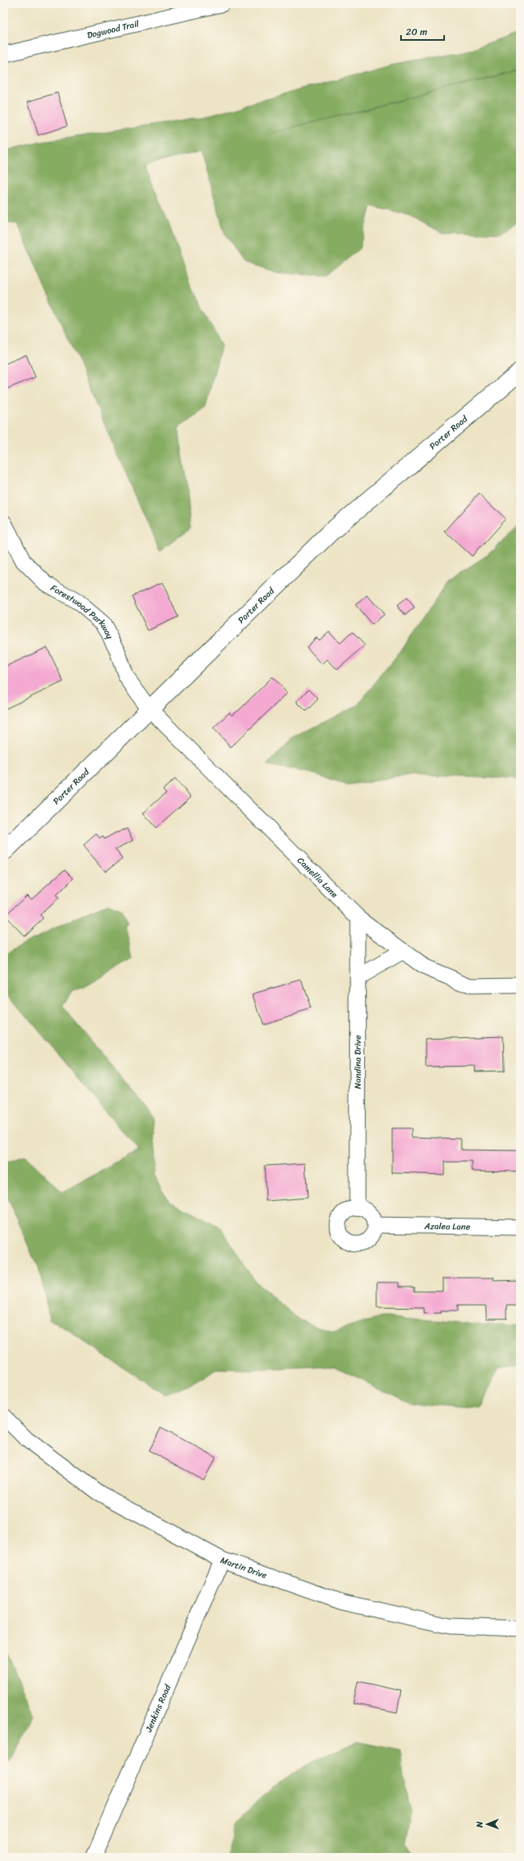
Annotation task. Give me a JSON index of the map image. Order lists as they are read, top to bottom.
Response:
{
  "streets": {
    "main road": ["Porter Road"],
    "street": [
      "Dogwood Trail",
      "Forestwood Parkway",
      "Camellia Lane",
      "Nandina Drive",
      "Azalea Lane",
      "Martin Drive",
      "Jenkins Road"
    ]
  },
  "crossings": [
    ["Porter Road", "Forestwood Parkway"],
    ["Porter Road", "Camellia Lane"],
    ["Forestwood Parkway", "Camellia Lane"],
    ["Camellia Lane", "Nandina Drive"],
    ["Nandina Drive", "Azalea Lane"],
    ["Martin Drive", "Jenkins Road"]
  ],
  "scale_bar": "20 m",
  "north": "left"
}
